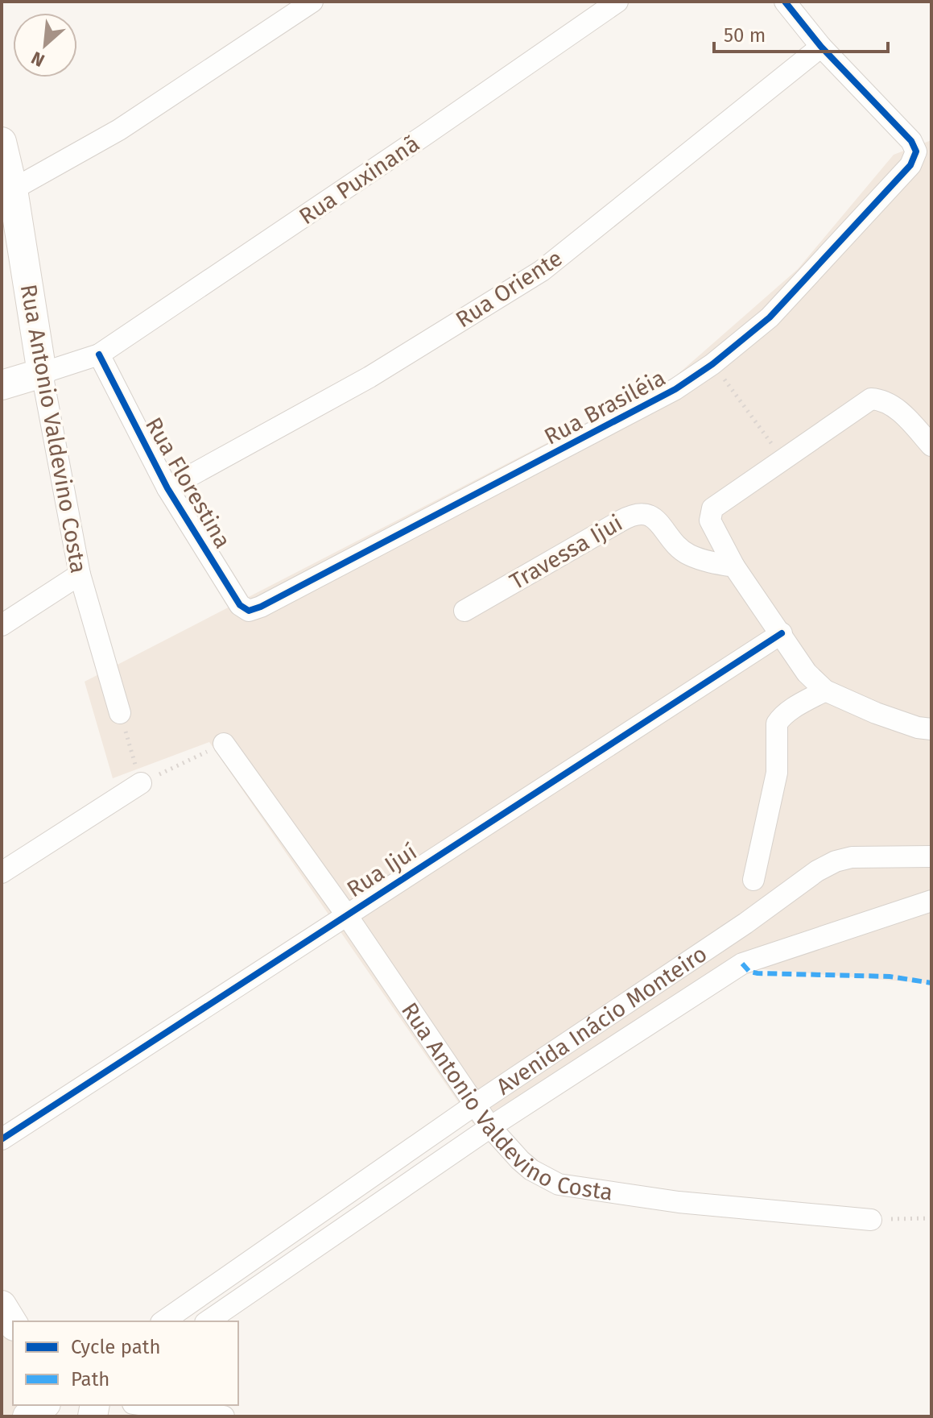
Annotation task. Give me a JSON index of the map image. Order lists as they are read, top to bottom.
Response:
{
  "streets": {
    "street": [
      "Rua Puxinanã",
      "Rua Oriente",
      "Rua Brasiléia",
      "Rua Antonio Valdevino Costa",
      "Rua Florestina",
      "Travessa Ijui",
      "Rua Ijuí",
      "Avenida Inácio Monteiro"
    ]
  },
  "crossings": [
    ["Rua Puxinanã", "Rua Antonio Valdevino Costa"],
    ["Rua Puxinanã", "Rua Florestina"],
    ["Rua Oriente", "Rua Brasiléia"],
    ["Rua Oriente", "Rua Florestina"],
    ["Rua Brasiléia", "Rua Florestina"],
    ["Rua Antonio Valdevino Costa", "Rua Ijuí"],
    ["Rua Antonio Valdevino Costa", "Avenida Inácio Monteiro"]
  ],
  "legend": ["Cycle path", "Path"],
  "scale_bar": "50 m",
  "north": "bottom left"
}
